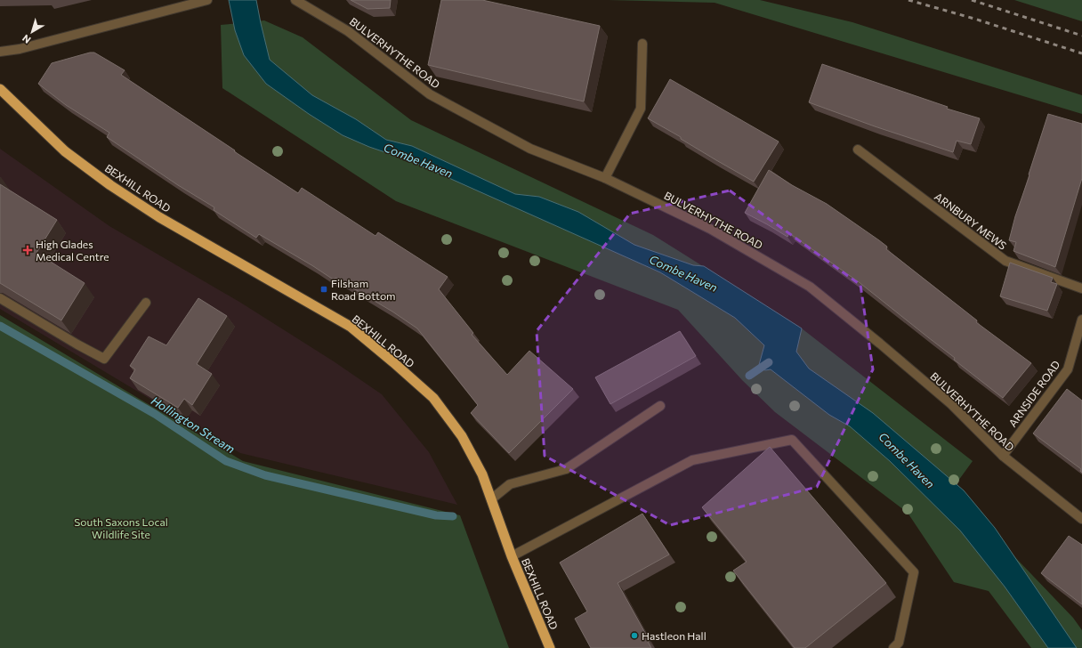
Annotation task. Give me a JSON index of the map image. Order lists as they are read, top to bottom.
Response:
{
  "streets": {
    "highway": ["BEXHILL ROAD"],
    "street": ["BULVERHYTHE ROAD", "ARNBURY MEWS", "ARNSIDE ROAD"]
  },
  "crossings": [
    ["BULVERHYTHE ROAD", "ARNSIDE ROAD"]
  ],
  "water": ["Combe Haven", "Hollington Stream"],
  "parks": ["South Saxons Local Wildlife Site"],
  "places": {
    "health": ["High Glades Medical Centre"],
    "transit": ["Filsham Road Bottom"],
    "other": ["Hastleon Hall"]
  },
  "north": "bottom left"
}
